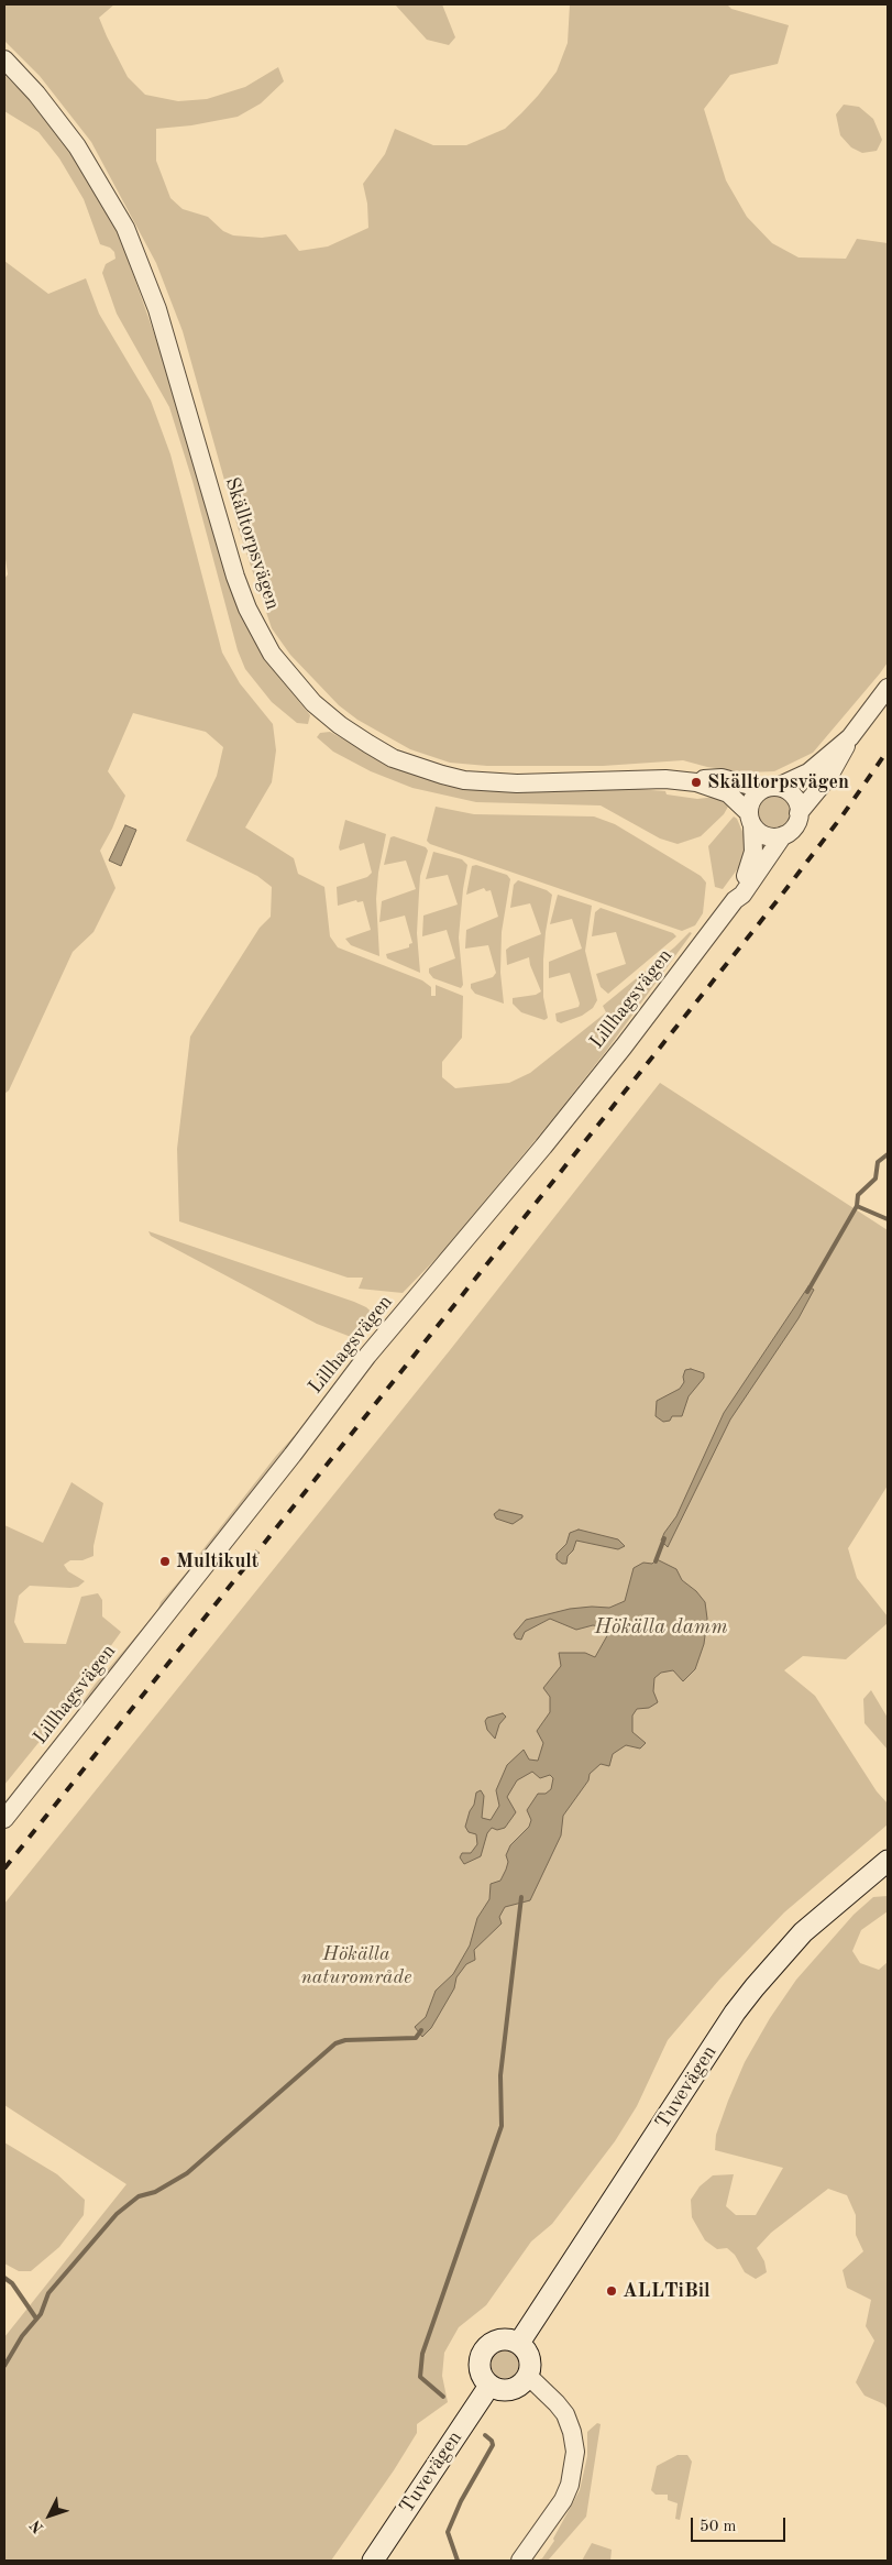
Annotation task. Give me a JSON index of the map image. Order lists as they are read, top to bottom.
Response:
{
  "streets": {
    "main road": ["Tuvevägen"],
    "street": ["Skälltorpsvägen", "Lillhagsvägen"]
  },
  "crossings": [
    ["Skälltorpsvägen", "Lillhagsvägen"]
  ],
  "water": ["Hökälla damm"],
  "parks": ["Hökälla naturområde"],
  "places": ["Skälltorpsvägen", "Multikult", "ALLTiBil"],
  "scale_bar": "50 m",
  "north": "bottom left"
}
